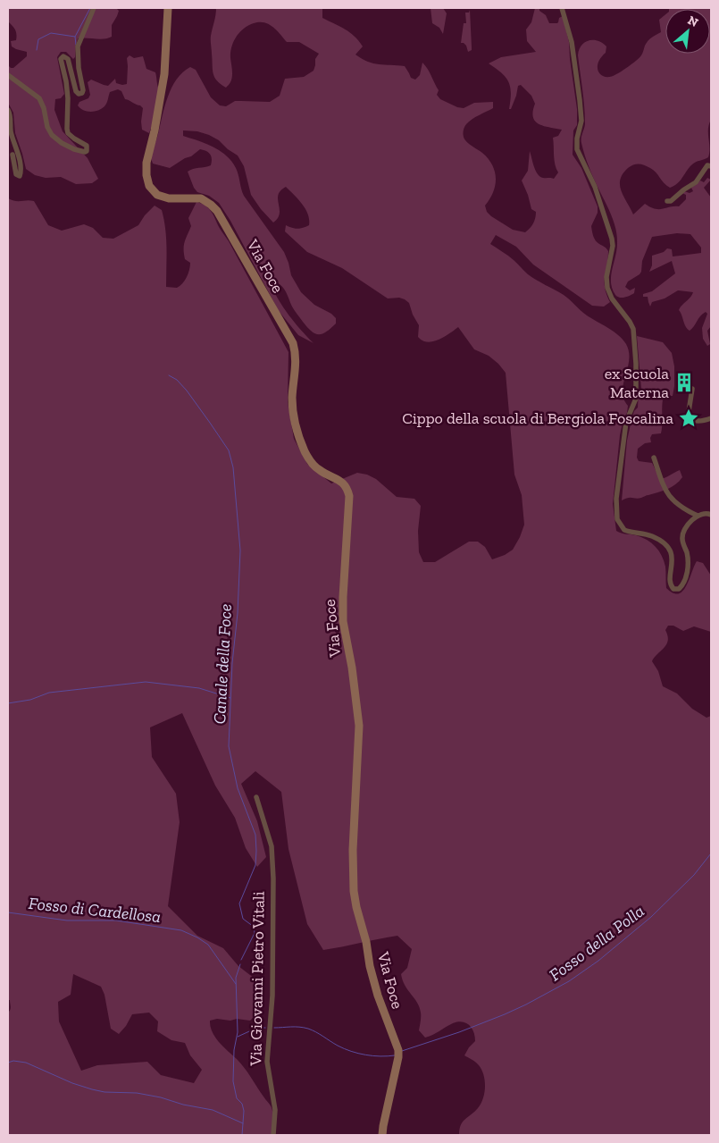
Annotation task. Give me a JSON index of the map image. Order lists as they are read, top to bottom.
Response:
{
  "streets": {
    "main road": ["Via Foce"],
    "street": ["Via Giovanni Pietro Vitali"]
  },
  "water": ["Canale della Foce", "Fosso di Cardellosa", "Fosso della Polla"],
  "places": {
    "building": ["ex Scuola Materna"],
    "place": ["Cippo della scuola di Bergiola Foscalina"]
  },
  "north": "top right"
}
